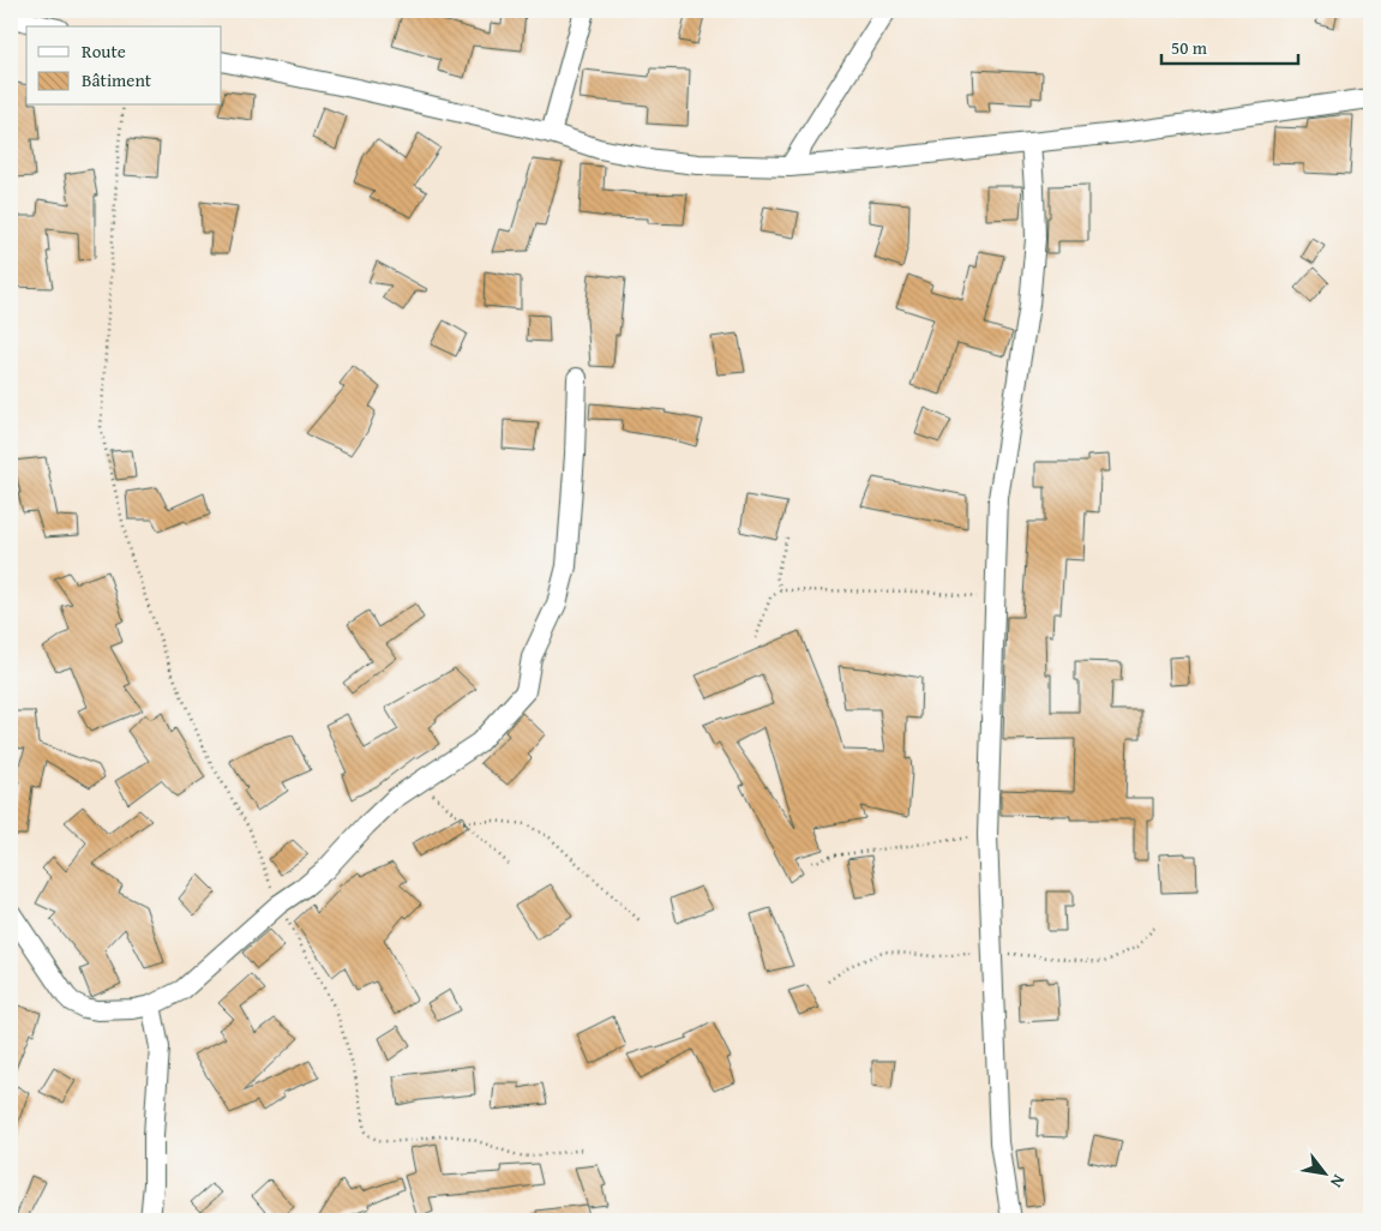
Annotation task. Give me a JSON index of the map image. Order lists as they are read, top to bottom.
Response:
{
  "legend": ["Route", "Bâtiment"],
  "scale_bar": "50 m",
  "north": "bottom right"
}
